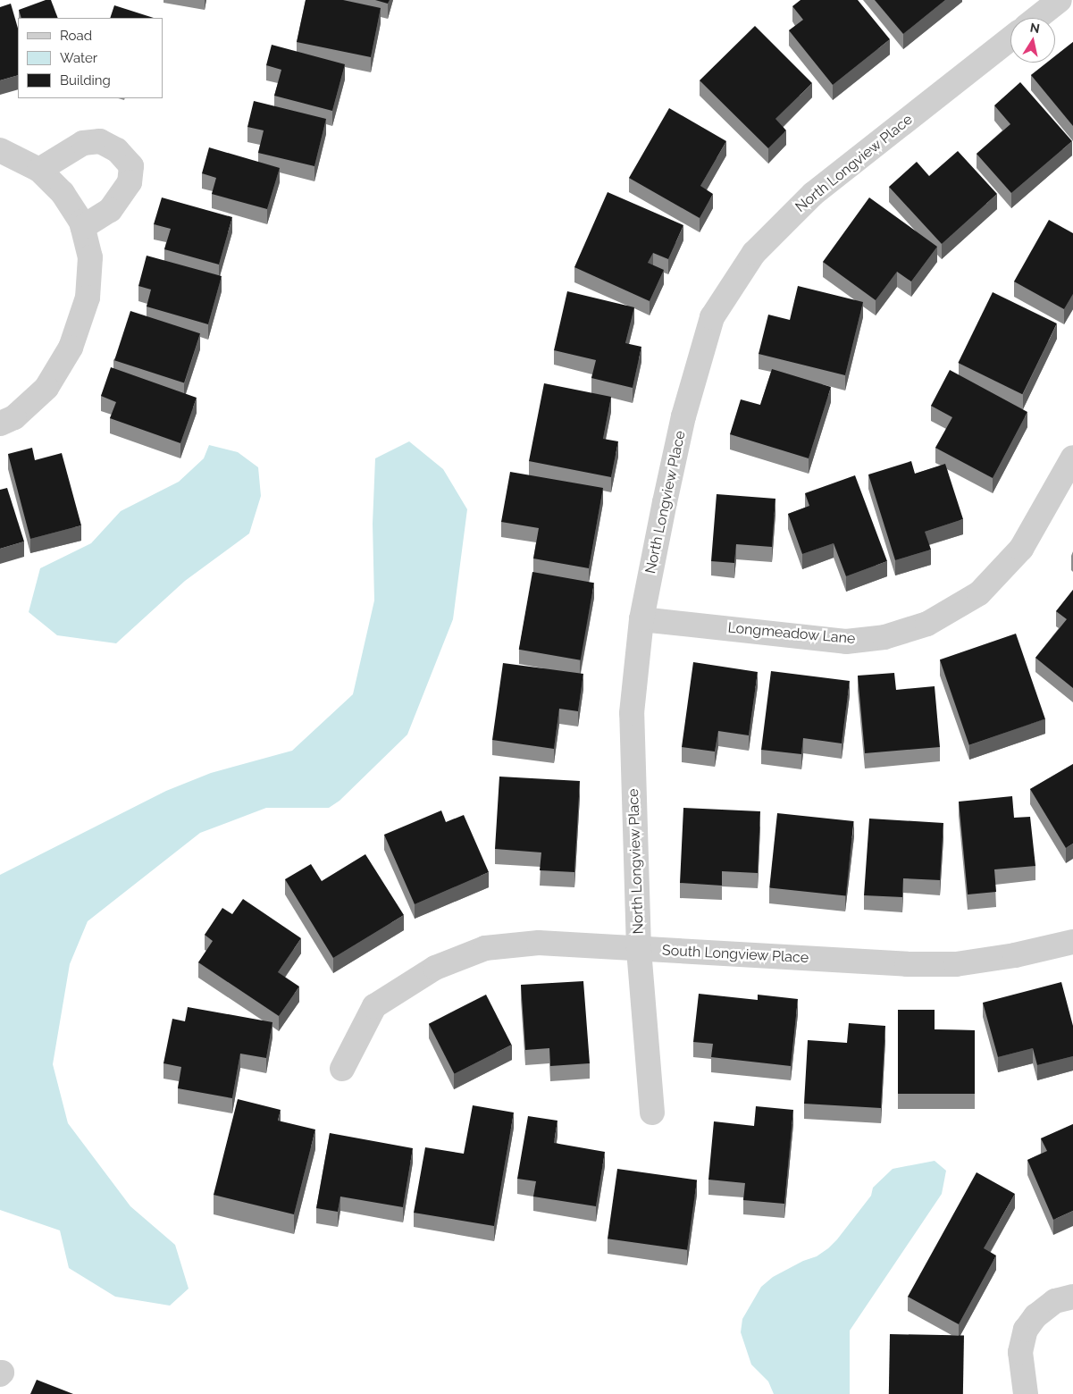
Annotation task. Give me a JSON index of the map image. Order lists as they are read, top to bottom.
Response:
{
  "streets": {
    "street": ["North Longview Place", "Longmeadow Lane", "South Longview Place"]
  },
  "crossings": [
    ["North Longview Place", "Longmeadow Lane"],
    ["North Longview Place", "South Longview Place"]
  ],
  "legend": ["Road", "Water", "Building"],
  "north": "top"
}
